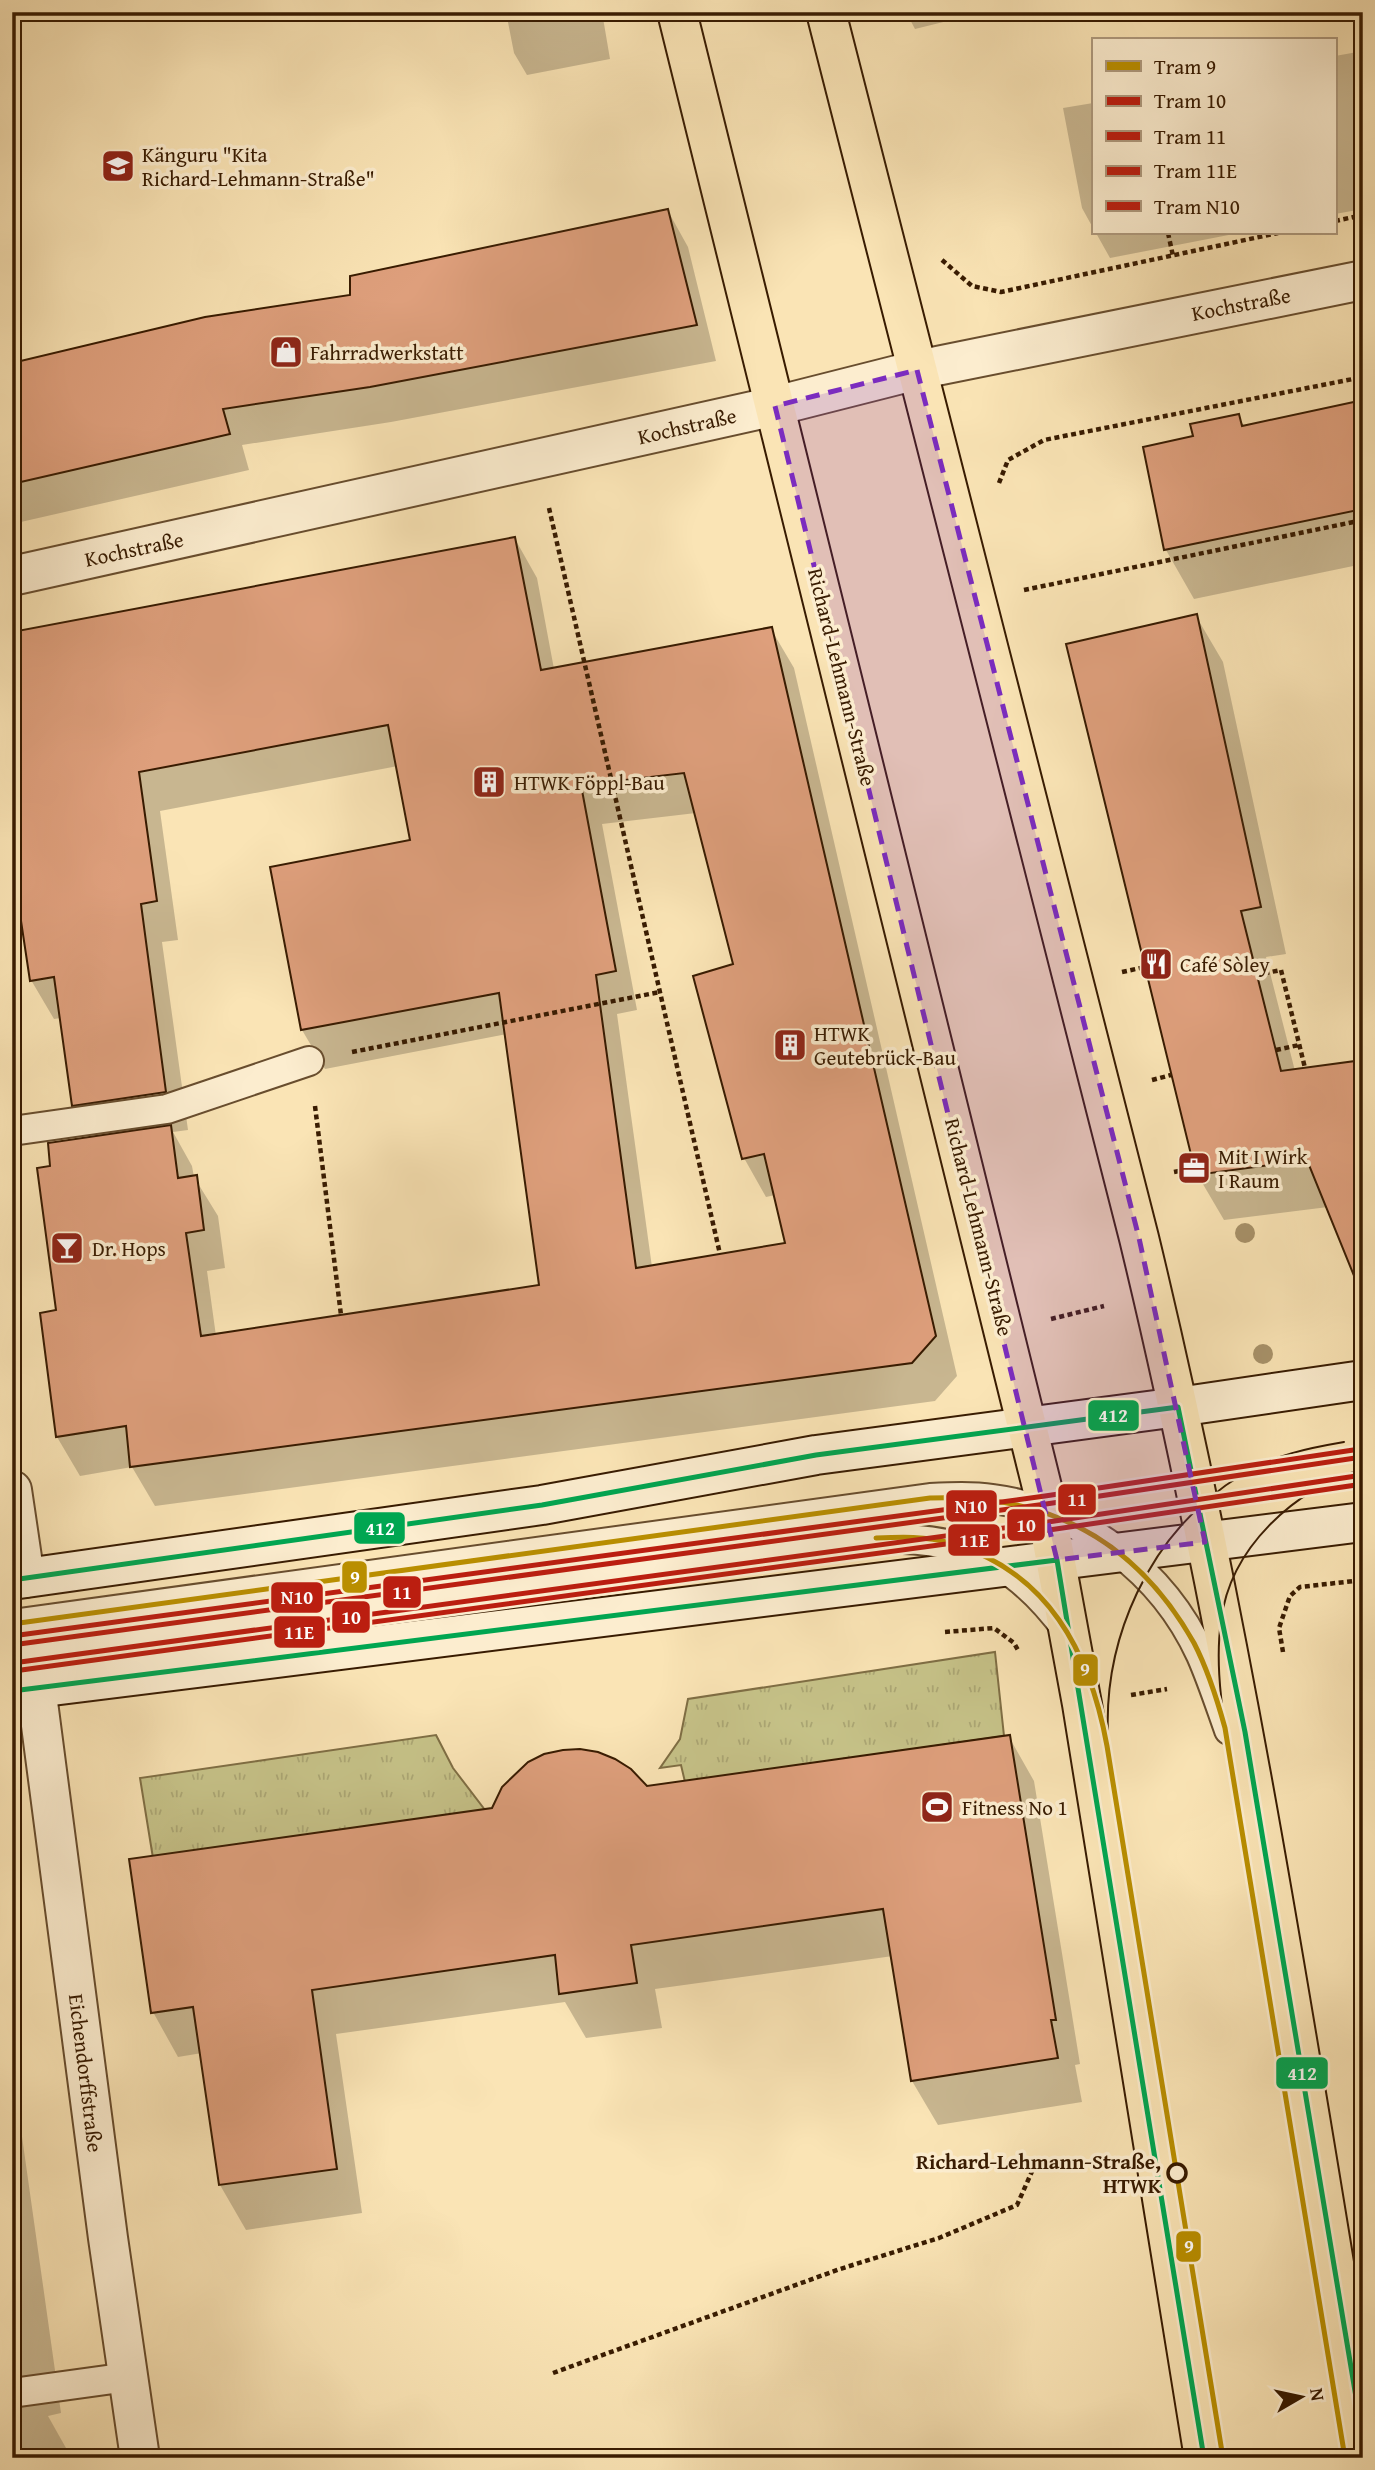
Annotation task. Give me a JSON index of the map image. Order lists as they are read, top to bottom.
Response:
{
  "streets": {
    "main road": ["Kochstraße", "Richard-Lehmann-Straße", "Eichendorffstraße"]
  },
  "crossings": [
    ["Kochstraße", "Richard-Lehmann-Straße"]
  ],
  "places": {
    "school or university": ["Känguru \"Kita Richard-Lehmann-Straße\""],
    "shop": ["Fahrradwerkstatt"],
    "building": ["HTWK Föppl-Bau", "HTWK Geutebrück-Bau"],
    "restaurant": ["Café Sòley"],
    "office": ["Mit I Wirk I Raum"],
    "bar": ["Dr. Hops"],
    "sports": ["Fitness No 1"],
    "other": ["Richard-Lehmann-Straße, HTWK"]
  },
  "lines": [
    "transit line 412",
    "tram line N10",
    "tram line 11",
    "tram line 10",
    "tram line 11E",
    "tram line 9"
  ],
  "legend": [
    "Tram 9",
    "Tram 10",
    "Tram 11",
    "Tram 11E",
    "Tram N10"
  ],
  "north": "right"
}
